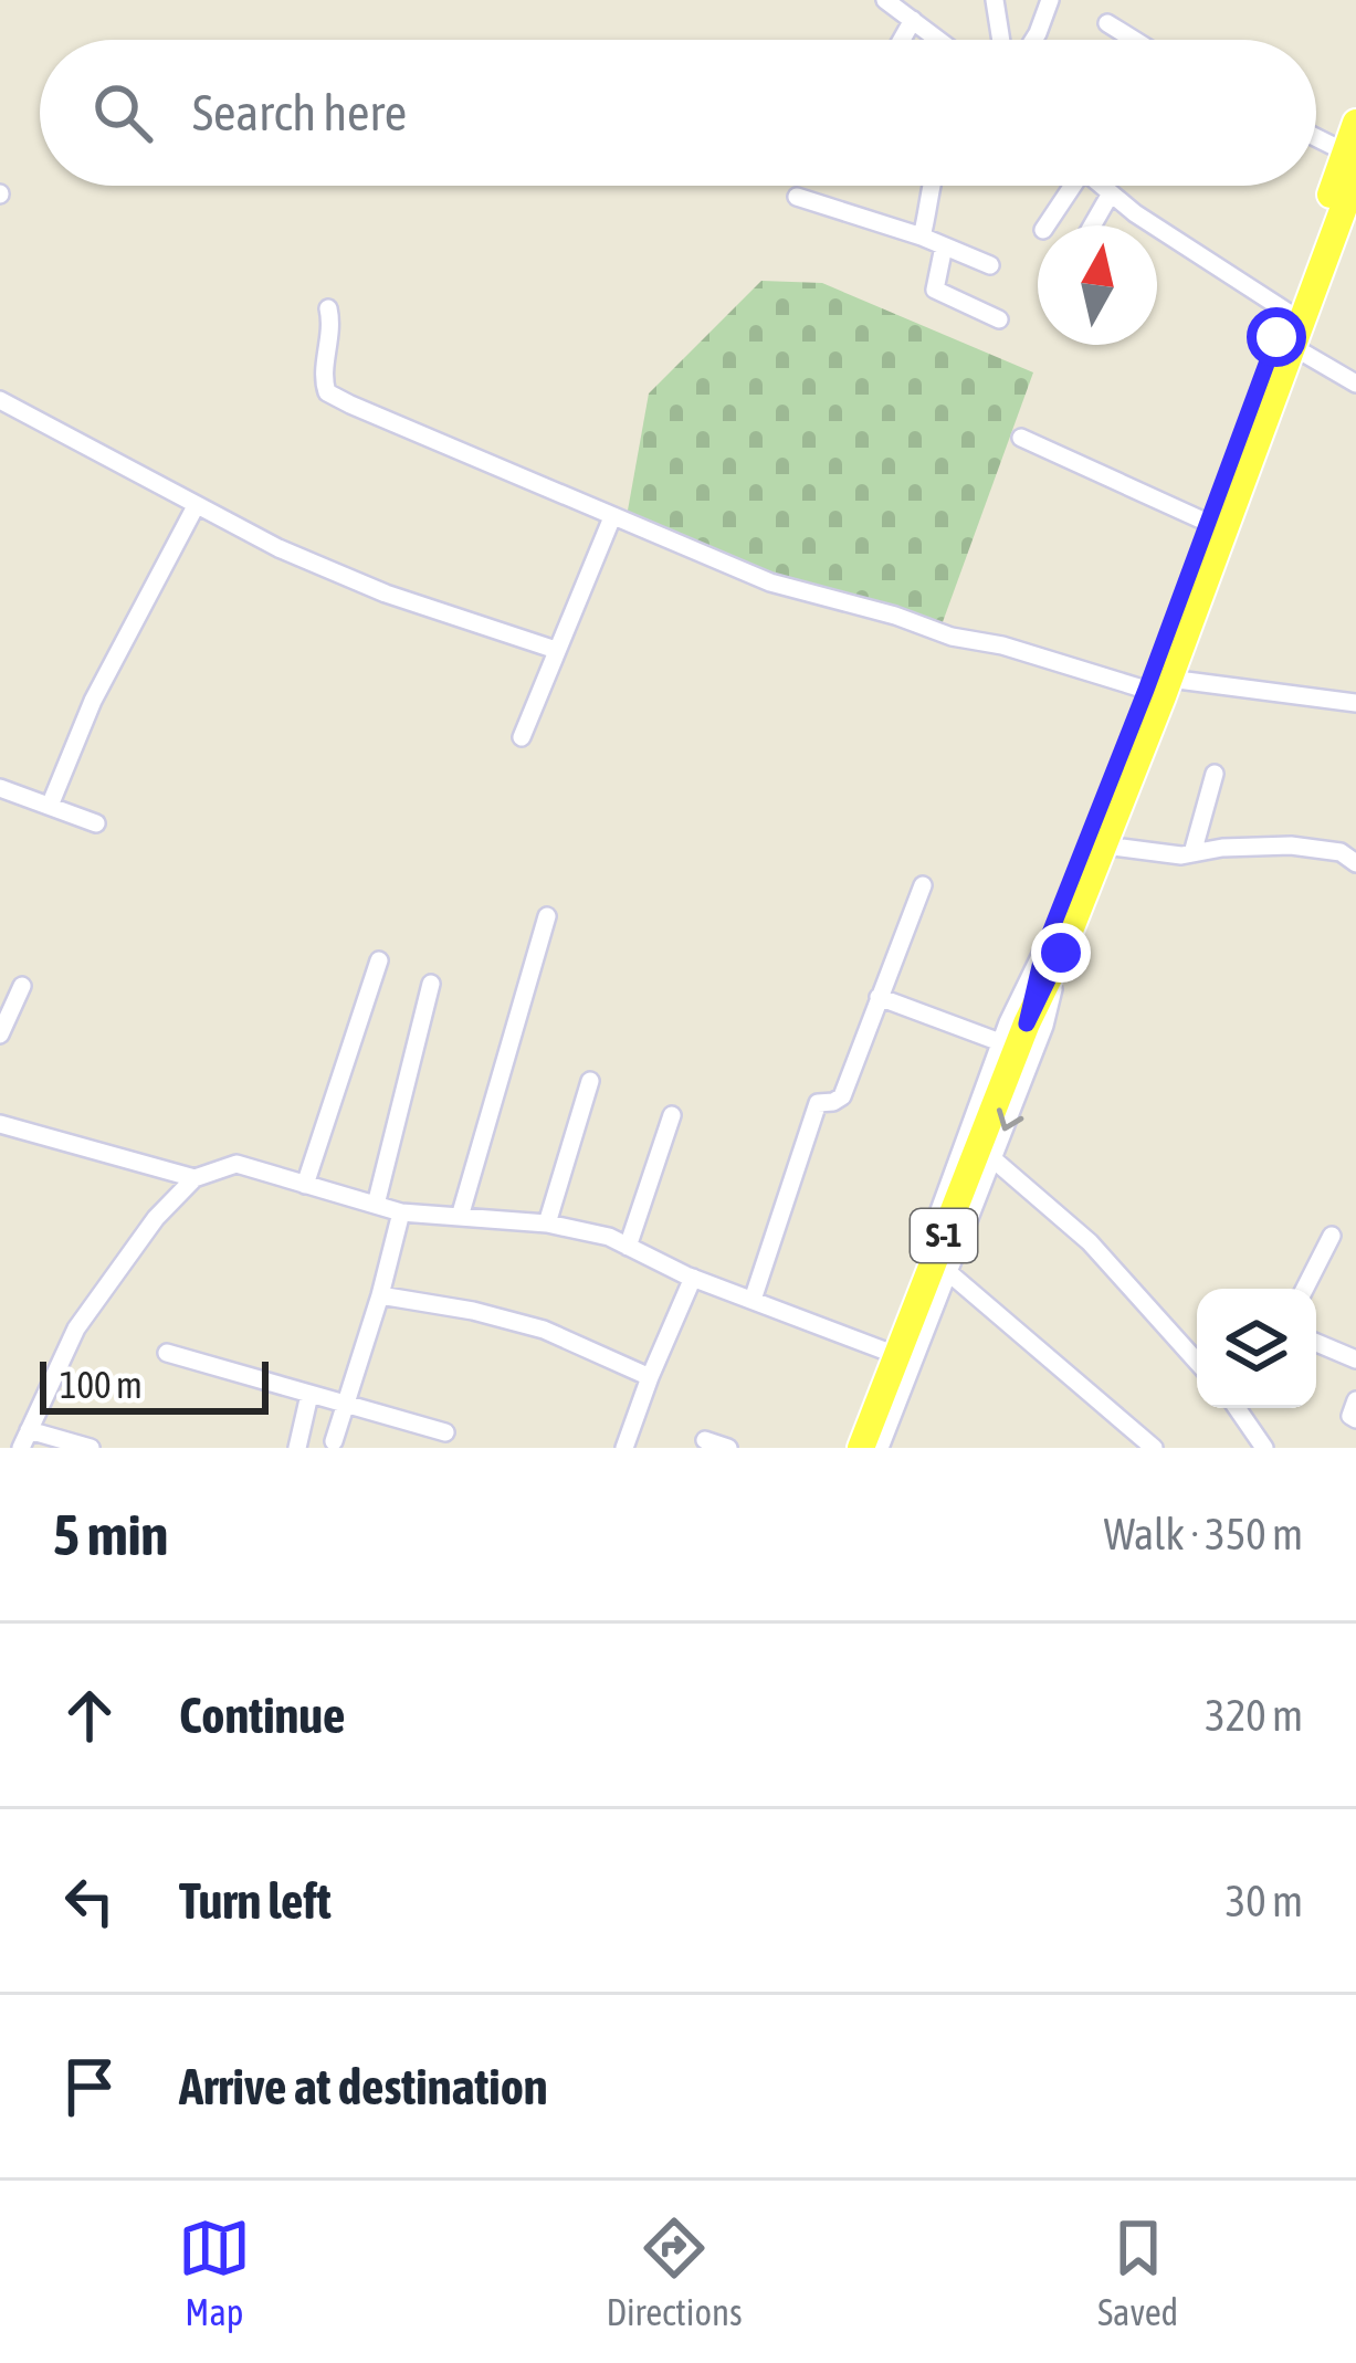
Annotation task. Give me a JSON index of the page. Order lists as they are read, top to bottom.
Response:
{
  "streets": {
    "main road": ["S-1"]
  },
  "scale_bar": "100 m",
  "north": "top",
  "page": {
    "search": "Search here",
    "scale": "100 m",
    "heading": ["5 min", "Walk · 350 m"],
    "list": [
      ["Continue", "320 m"],
      ["Turn left", "30 m"],
      "Arrive at destination"
    ],
    "nav": ["Map", "Directions", "Saved"]
  }
}
